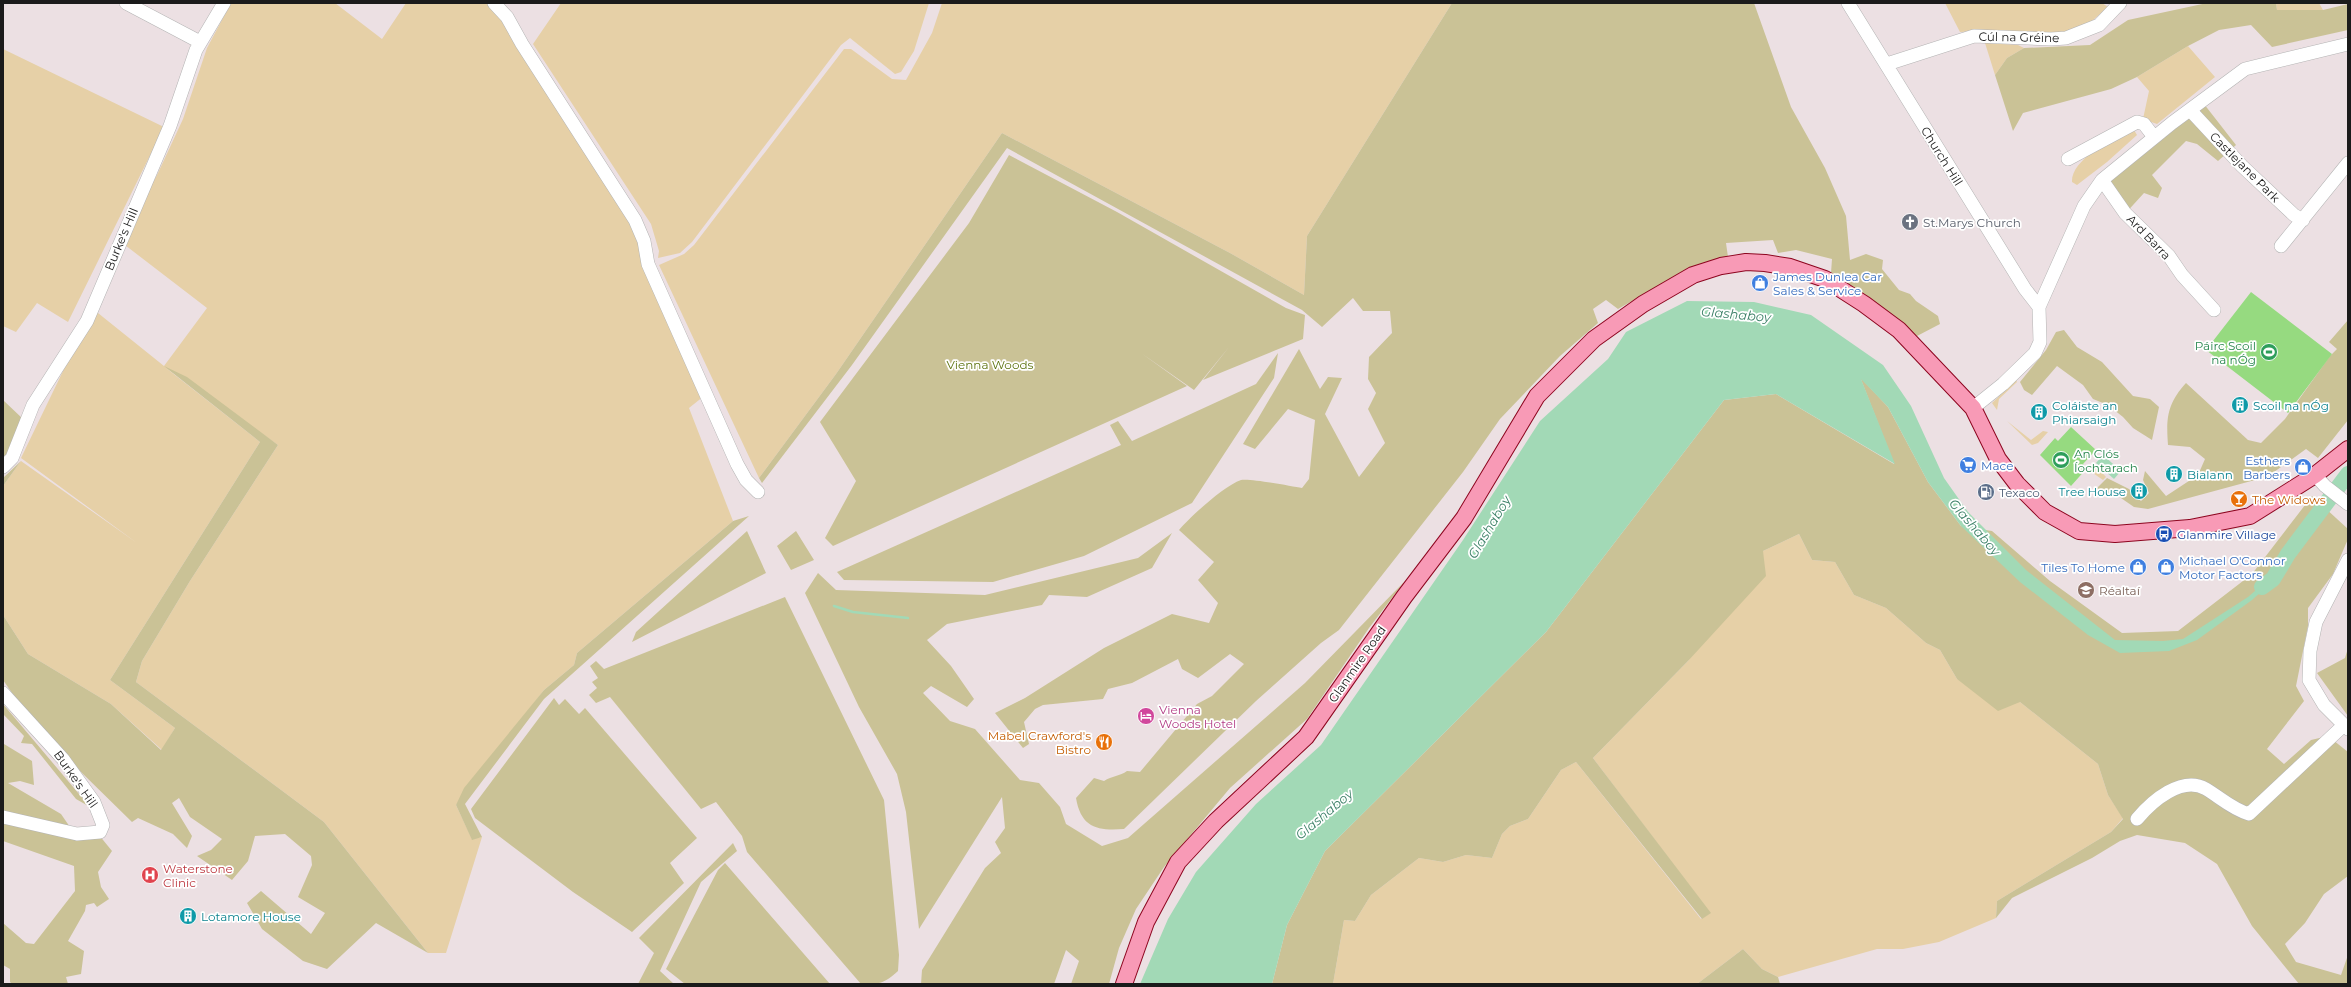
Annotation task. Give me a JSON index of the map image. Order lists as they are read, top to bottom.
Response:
{
  "streets": {
    "main road": ["Glanmire Road"],
    "street": [
      "Cúl na Gréine",
      "Church Hill",
      "Castlejane Park",
      "Ard Barra",
      "Burke's Hill"
    ]
  },
  "crossings": [
    ["Cúl na Gréine", "Church Hill"]
  ],
  "water": ["Glashaboy"],
  "parks": ["Vienna Woods"],
  "places": {
    "church": ["St.Marys Church"],
    "shop": [
      "James Dunlea Car Sales & Service",
      "Esthers Barbers",
      "Tiles To Home",
      "Michael O'Connor Motor Factors"
    ],
    "sports": ["Páirc Scoil na nÓg", "An Clós Íochtarach"],
    "building": [
      "Scoil na nÓg",
      "Coláiste an Phiarsaigh",
      "Bialann",
      "Tree House",
      "Lotamore House"
    ],
    "supermarket": ["Mace"],
    "fuel station": ["Texaco"],
    "bar": ["The Widows"],
    "bus stop": ["Glanmire Village"],
    "school or university": ["Réaltaí"],
    "hotel": ["Vienna Woods Hotel"],
    "restaurant": ["Mabel Crawford's Bistro"],
    "hospital": ["Waterstone Clinic"]
  }
}
